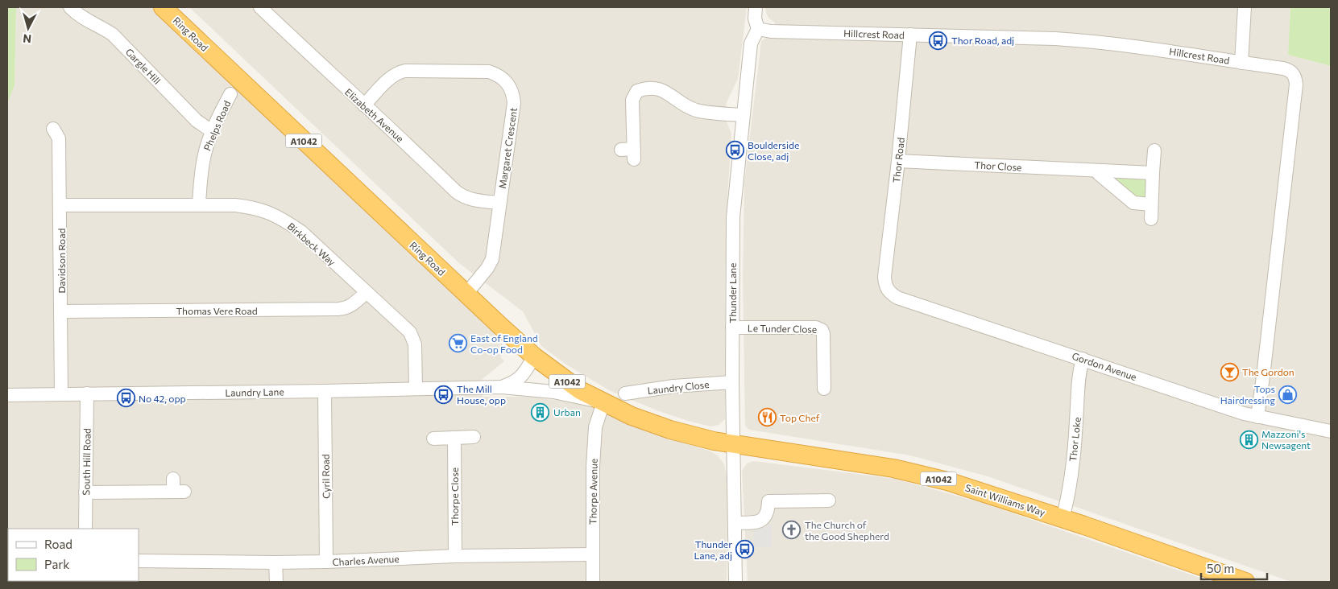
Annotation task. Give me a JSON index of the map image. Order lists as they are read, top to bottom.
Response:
{
  "streets": {
    "highway": ["Ring Road", "A1042", "Saint Williams Way"],
    "street": [
      "Hillcrest Road",
      "Gargle Hill",
      "Elizabeth Avenue",
      "Phelps Road",
      "Margaret Crescent",
      "Thor Road",
      "Thor Close",
      "Birkbeck Way",
      "Davidson Road",
      "Thunder Lane",
      "Thomas Vere Road",
      "Le Tunder Close",
      "Gordon Avenue",
      "Laundry Close",
      "Laundry Lane",
      "Thor Loke",
      "South Hill Road",
      "Cyril Road",
      "Thorpe Avenue",
      "Thorpe Close",
      "Charles Avenue"
    ]
  },
  "crossings": [
    ["Ring Road", "Margaret Crescent"],
    ["Ring Road", "Thunder Lane"],
    ["Ring Road", "Laundry Lane"],
    ["Ring Road", "Thorpe Avenue"],
    ["Ring Road", "Saint Williams Way"],
    ["Hillcrest Road", "Thor Road"],
    ["Hillcrest Road", "Thunder Lane"],
    ["Hillcrest Road", "Gordon Avenue"],
    ["Gargle Hill", "Phelps Road"],
    ["Elizabeth Avenue", "Margaret Crescent"],
    ["Phelps Road", "Birkbeck Way"],
    ["Thor Road", "Thor Close"],
    ["Thor Road", "Gordon Avenue"],
    ["Birkbeck Way", "Davidson Road"],
    ["Birkbeck Way", "Thomas Vere Road"],
    ["Birkbeck Way", "Laundry Lane"],
    ["Davidson Road", "Thomas Vere Road"],
    ["Davidson Road", "Laundry Lane"],
    ["Thunder Lane", "Le Tunder Close"],
    ["Thunder Lane", "Laundry Close"],
    ["Thunder Lane", "Saint Williams Way"],
    ["Gordon Avenue", "Thor Loke"],
    ["Laundry Lane", "South Hill Road"],
    ["Laundry Lane", "Cyril Road"],
    ["Laundry Lane", "Thorpe Avenue"],
    ["Thor Loke", "Saint Williams Way"],
    ["Cyril Road", "Charles Avenue"],
    ["Thorpe Avenue", "Charles Avenue"],
    ["Thorpe Close", "Charles Avenue"]
  ],
  "places": {
    "bus stop": [
      "Thor Road, adj",
      "Boulderside Close, adj",
      "The Mill House, opp",
      "No 42, opp",
      "Thunder Lane, adj"
    ],
    "supermarket": ["East of England Co-op Food"],
    "bar": ["The Gordon"],
    "shop": ["Tops Hairdressing"],
    "building": ["Urban", "Mazzoni's Newsagent"],
    "restaurant": ["Top Chef"],
    "church": ["The Church of the Good Shepherd"]
  },
  "legend": ["Road", "Park"],
  "scale_bar": "50 m",
  "north": "bottom"
}
